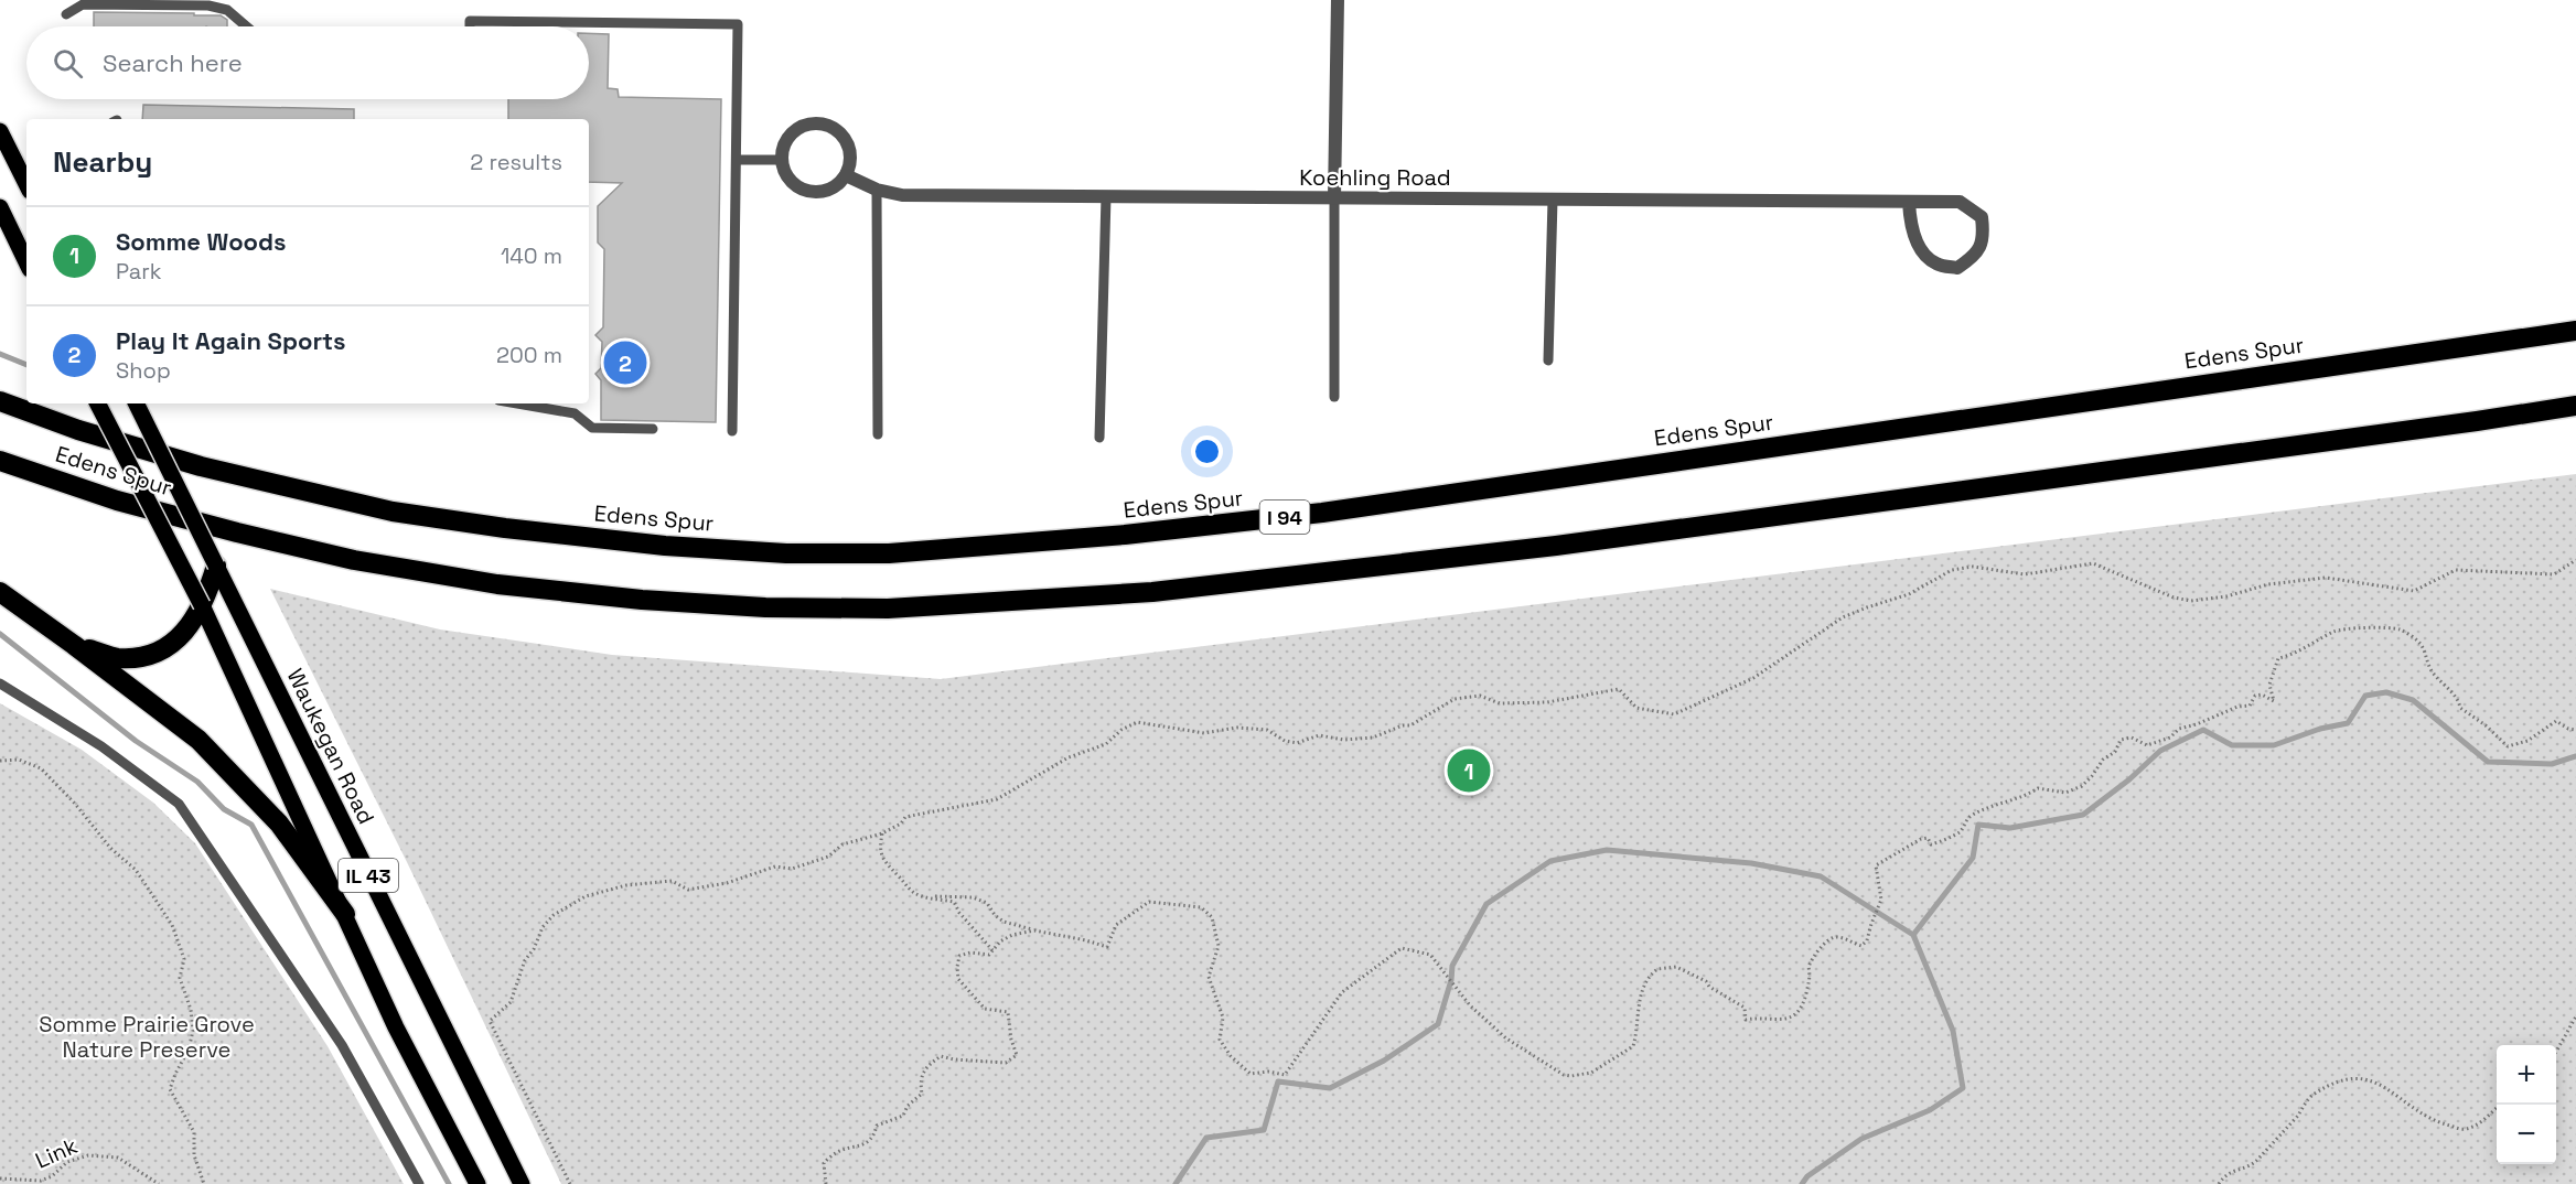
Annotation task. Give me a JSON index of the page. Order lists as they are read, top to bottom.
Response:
{
  "streets": {
    "highway": ["Edens Spur", "I 94"],
    "main road": ["Waukegan Road", "IL 43"],
    "street": ["Koehling Road"],
    "path": ["Link"]
  },
  "parks": ["Somme Prairie Grove Nature Preserve"],
  "page": {
    "search": "Search here",
    "heading": ["Nearby", "2 results"],
    "list": [
      {
        "mark": "1",
        "name": "Somme Woods",
        "note": "Park",
        "value": "140 m"
      },
      {
        "mark": "2",
        "name": "Play It Again Sports",
        "note": "Shop",
        "value": "200 m"
      }
    ],
    "pins": ["2", "1"],
    "map_buttons": ["+", "−"]
  }
}
